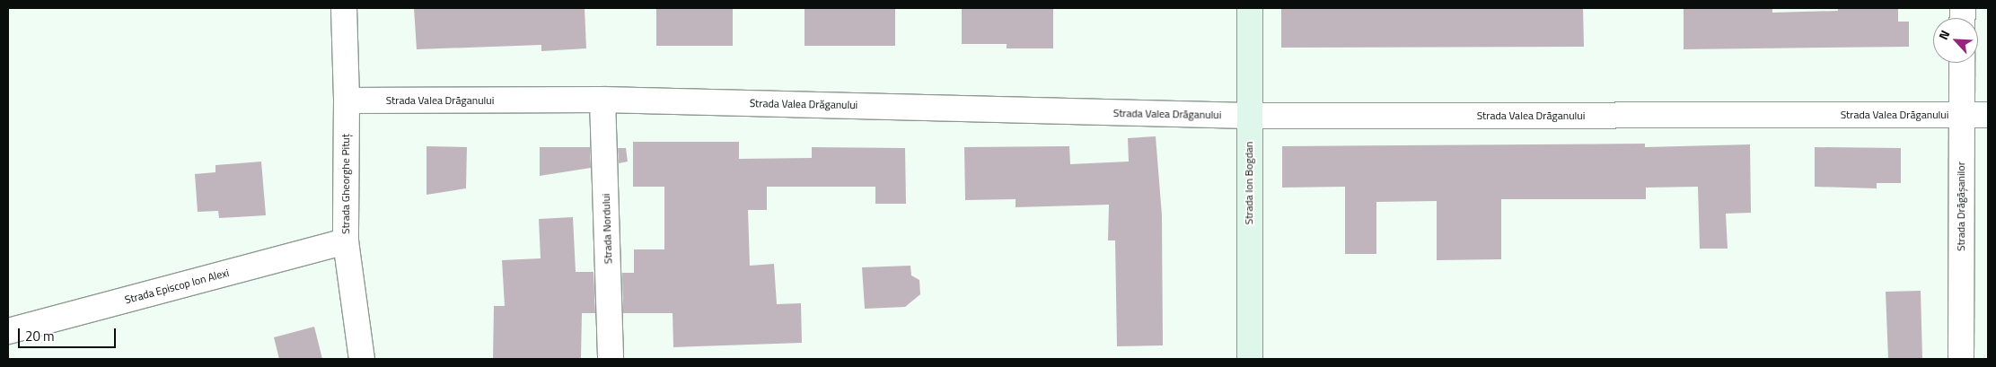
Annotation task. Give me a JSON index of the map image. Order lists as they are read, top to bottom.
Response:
{
  "streets": {
    "main road": ["Strada Ion Bogdan"],
    "street": [
      "Strada Valea Drăganului",
      "Strada Gheorghe Pituț",
      "Strada Drăgășanilor",
      "Strada Nordului",
      "Strada Episcop Ion Alexi"
    ]
  },
  "crossings": [
    ["Strada Valea Drăganului", "Strada Ion Bogdan"],
    ["Strada Valea Drăganului", "Strada Gheorghe Pituț"],
    ["Strada Valea Drăganului", "Strada Drăgășanilor"],
    ["Strada Valea Drăganului", "Strada Nordului"],
    ["Strada Gheorghe Pituț", "Strada Episcop Ion Alexi"]
  ],
  "scale_bar": "20 m",
  "north": "top left"
}
